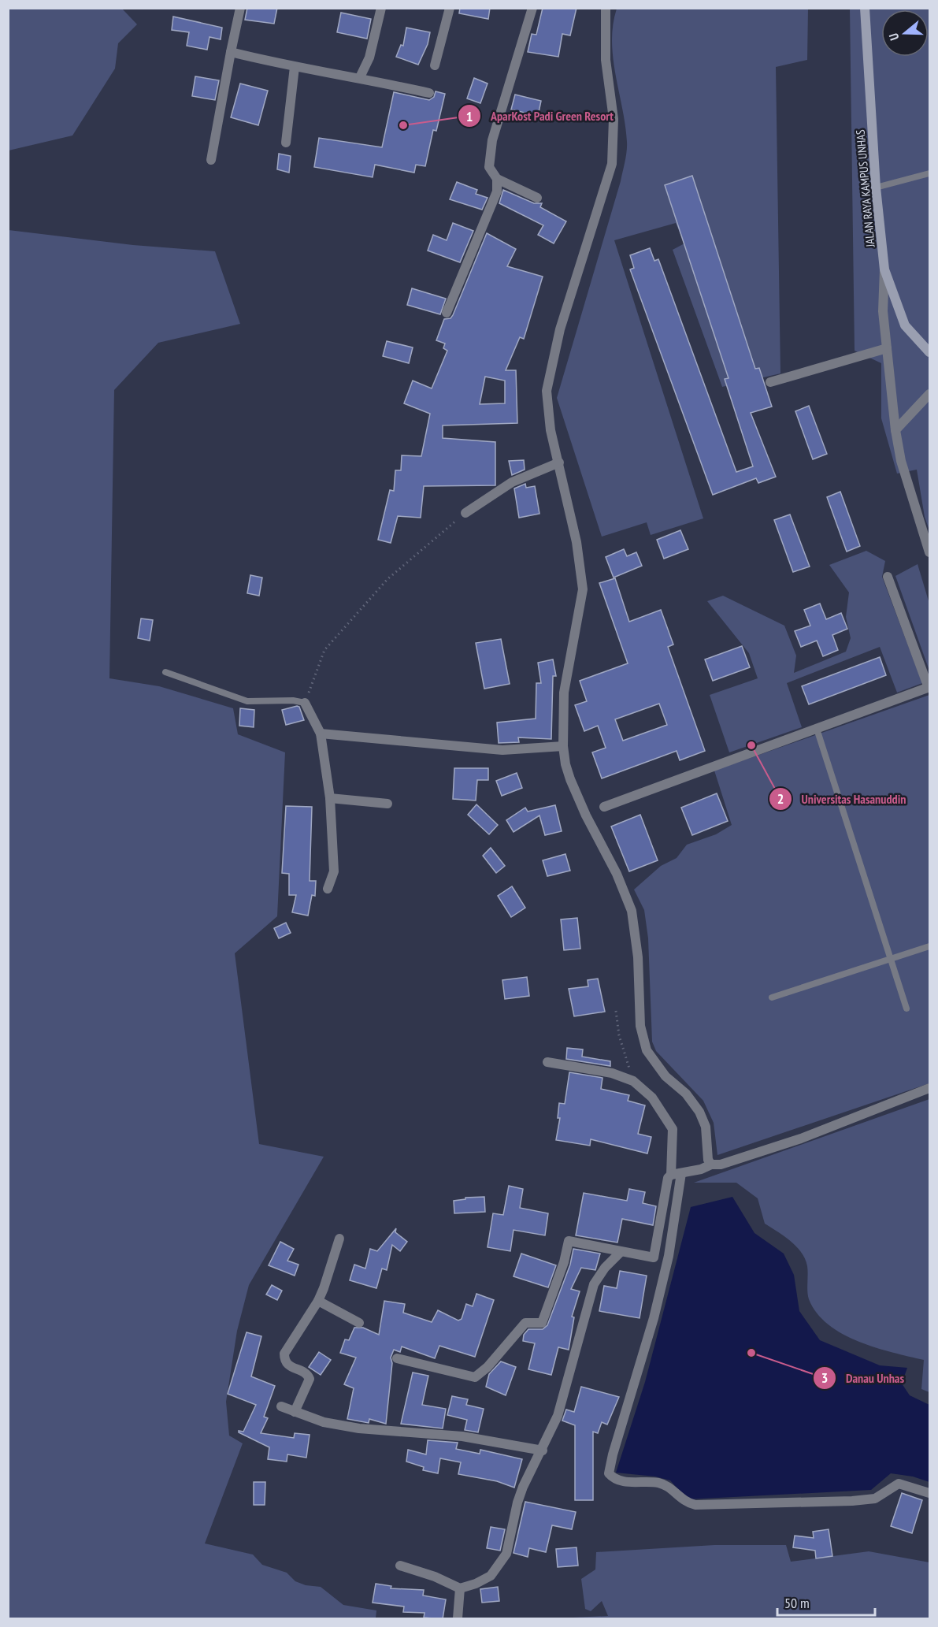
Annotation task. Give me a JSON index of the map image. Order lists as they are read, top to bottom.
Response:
{
  "streets": {
    "street": ["JALAN RAYA KAMPUS UNHAS"]
  },
  "places": ["AparKost Padi Green Resort", "Universitas Hasanuddin", "Danau Unhas"],
  "scale_bar": "50 m",
  "north": "left"
}
